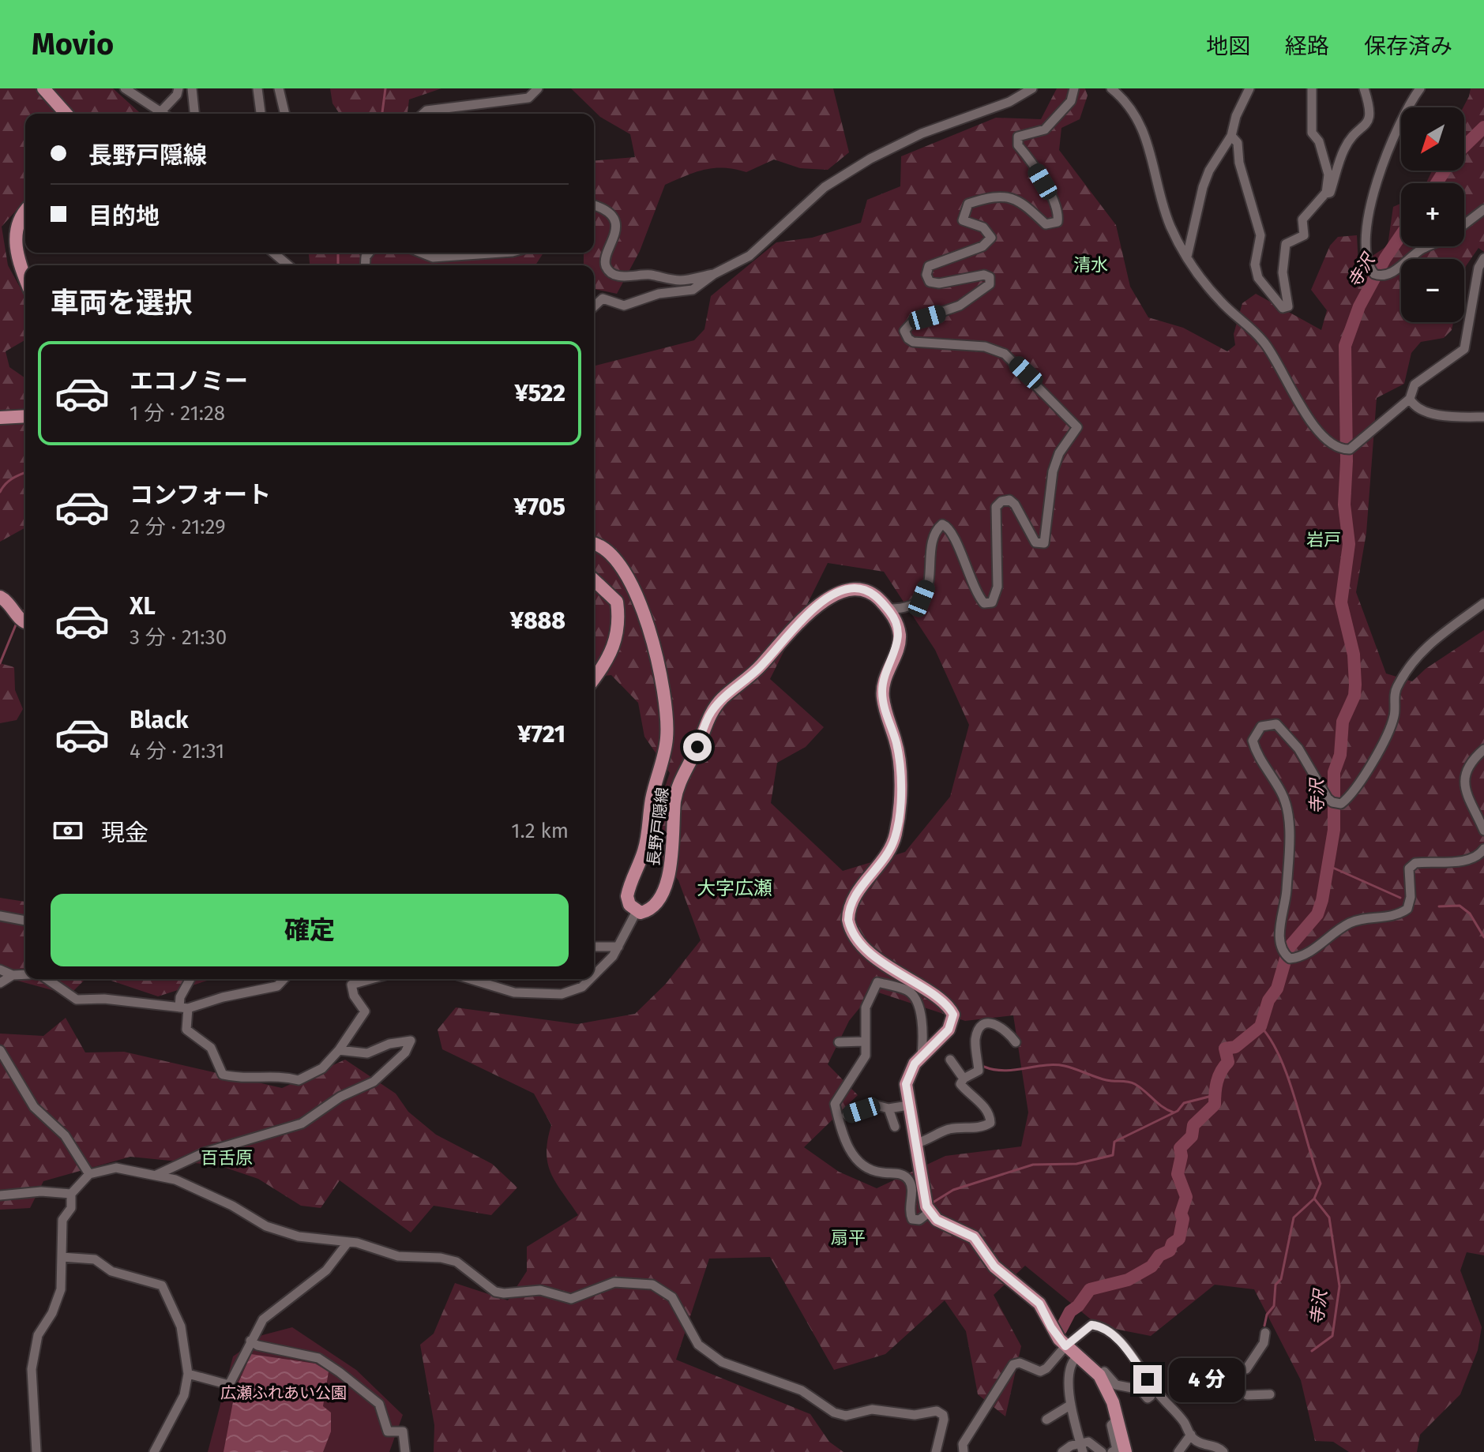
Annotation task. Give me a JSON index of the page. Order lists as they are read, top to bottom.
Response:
{
  "streets": {
    "main road": ["長野戸隠線"]
  },
  "districts": [
    "清水",
    "岩戸",
    "大字広瀬",
    "百舌原",
    "扇平"
  ],
  "water": ["寺沢"],
  "parks": ["広瀬ふれあい公園"],
  "north": "bottom left",
  "page": {
    "header": "Movio",
    "nav": ["地図", "経路", "保存済み"],
    "map_buttons": ["+", "−"],
    "banner": ["長野戸隠線", "目的地"],
    "heading": "車両を選択",
    "list": [
      {
        "name": "エコノミー",
        "note": "1 分 · 21:28",
        "value": "¥522"
      },
      {
        "name": "コンフォート",
        "note": "2 分 · 21:29",
        "value": "¥705"
      },
      {
        "name": "XL",
        "note": "3 分 · 21:30",
        "value": "¥888"
      },
      {
        "name": "Black",
        "note": "4 分 · 21:31",
        "value": "¥721"
      }
    ],
    "pay": ["現金", "1.2 km"],
    "buttons": "確定",
    "bubble": "4 分"
  }
}
